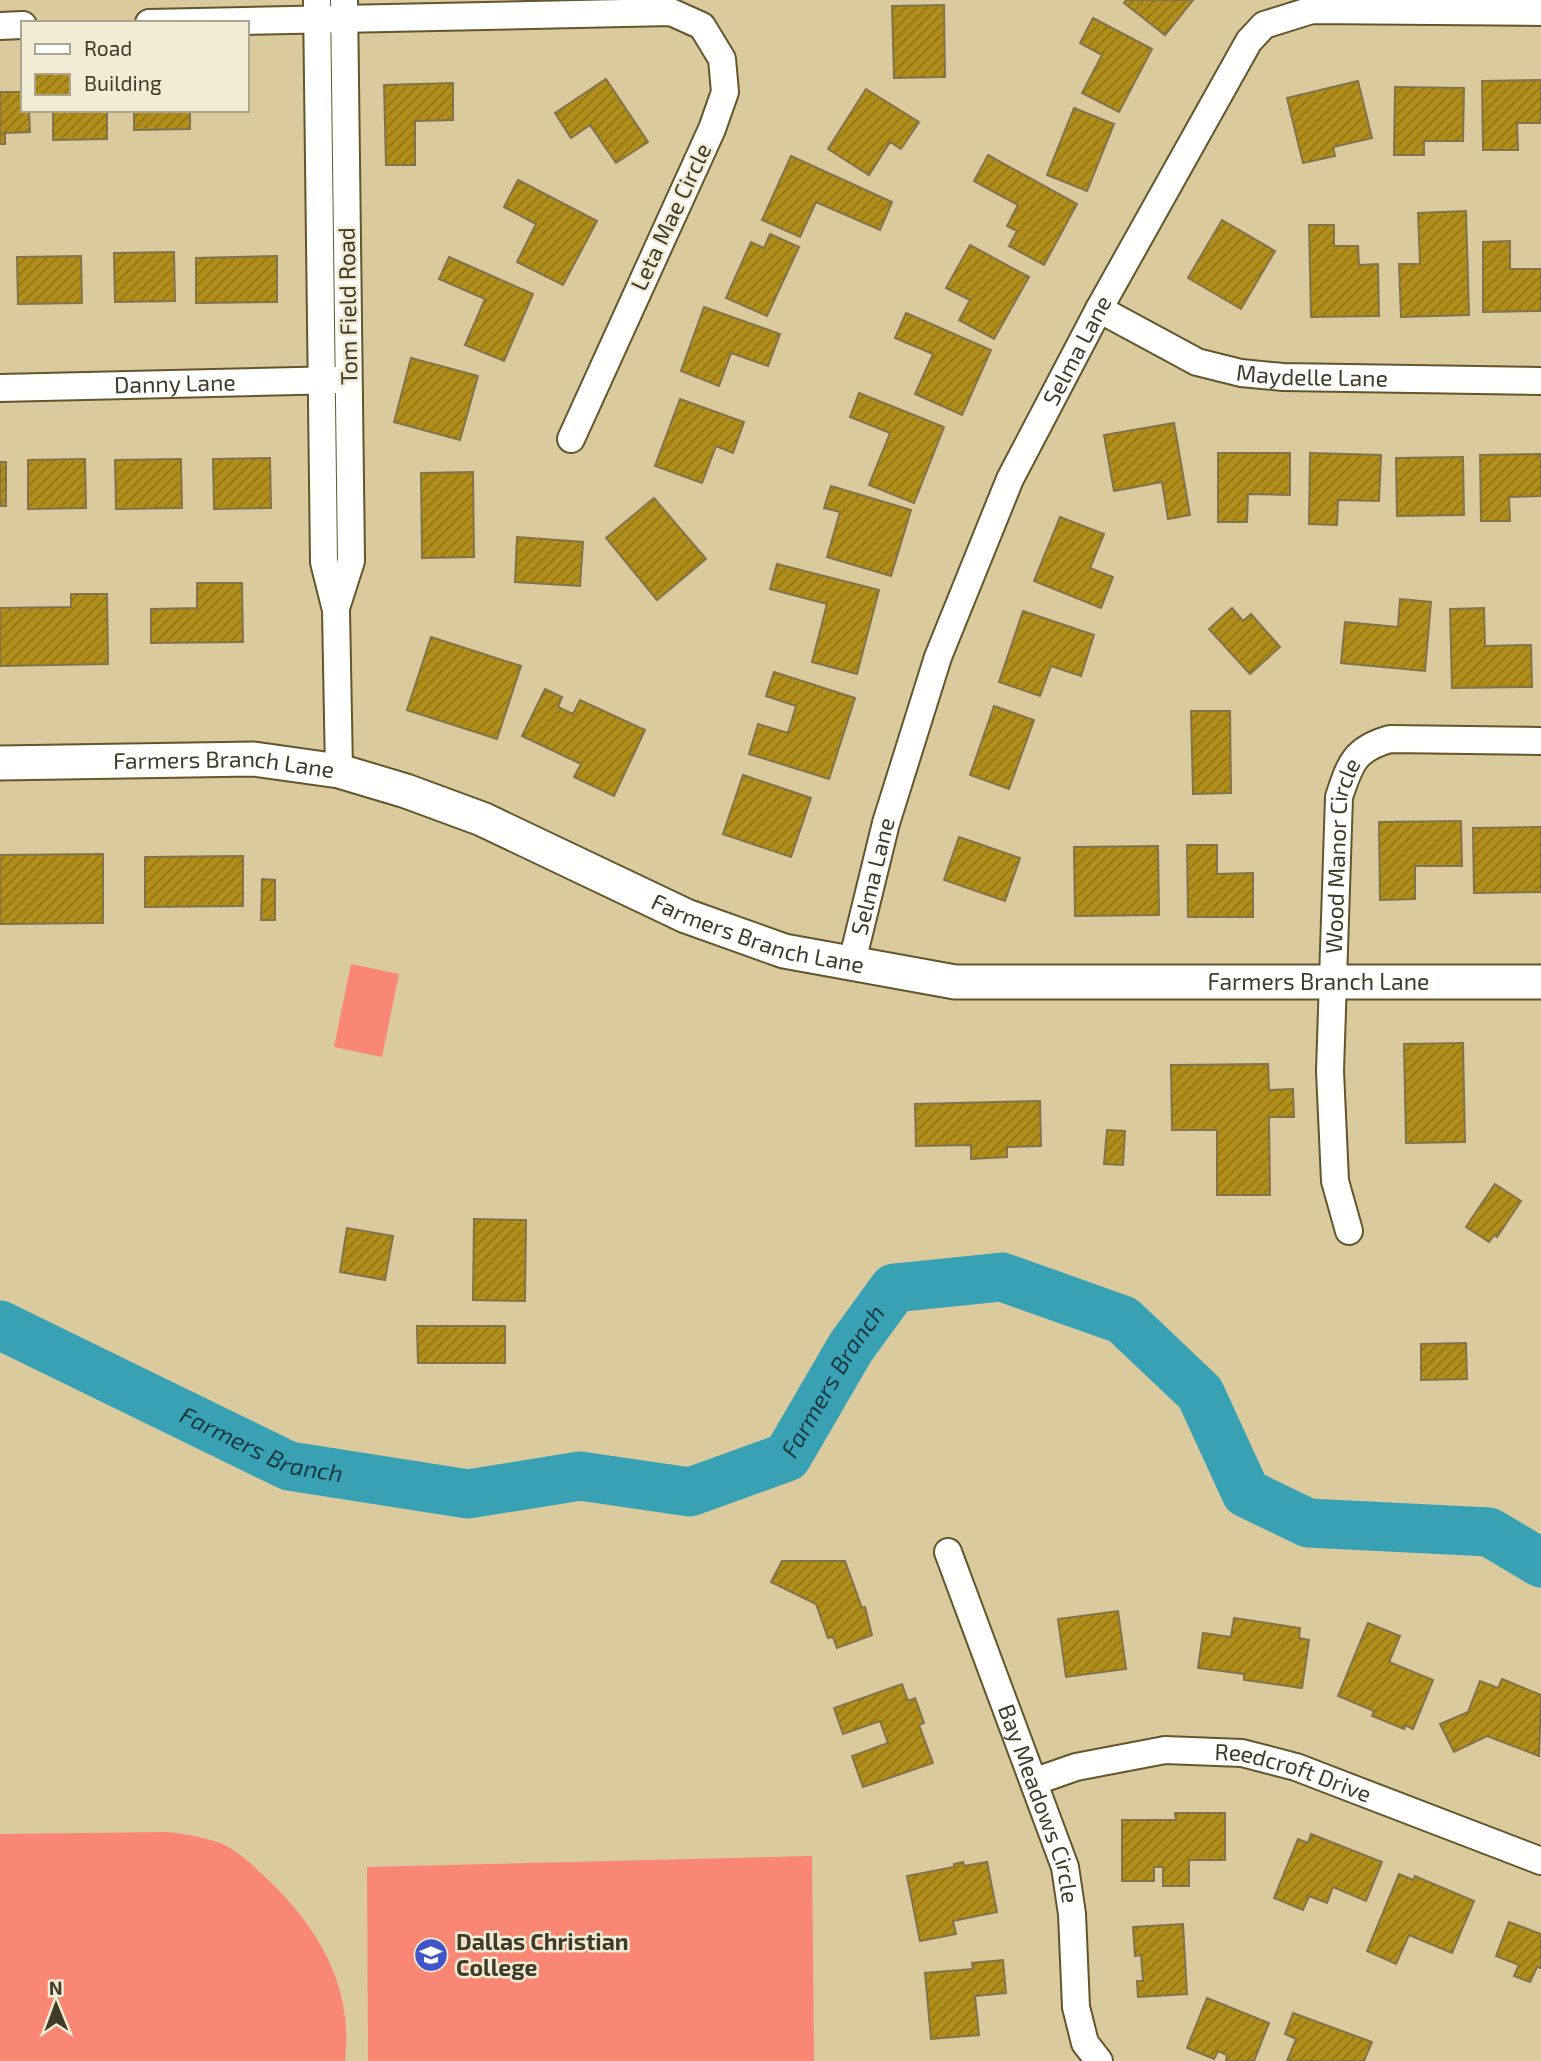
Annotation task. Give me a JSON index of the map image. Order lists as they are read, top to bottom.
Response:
{
  "streets": {
    "street": [
      "Leta Mae Circle",
      "Tom Field Road",
      "Selma Lane",
      "Maydelle Lane",
      "Danny Lane",
      "Farmers Branch Lane",
      "Wood Manor Circle",
      "Reedcroft Drive",
      "Bay Meadows Circle"
    ]
  },
  "crossings": [
    ["Leta Mae Circle", "Tom Field Road"],
    ["Tom Field Road", "Danny Lane"],
    ["Tom Field Road", "Farmers Branch Lane"],
    ["Selma Lane", "Maydelle Lane"],
    ["Selma Lane", "Farmers Branch Lane"],
    ["Farmers Branch Lane", "Wood Manor Circle"],
    ["Reedcroft Drive", "Bay Meadows Circle"]
  ],
  "water": ["Farmers Branch"],
  "places": {
    "school or university": ["Dallas Christian College"]
  },
  "legend": ["Road", "Building"],
  "north": "top"
}
